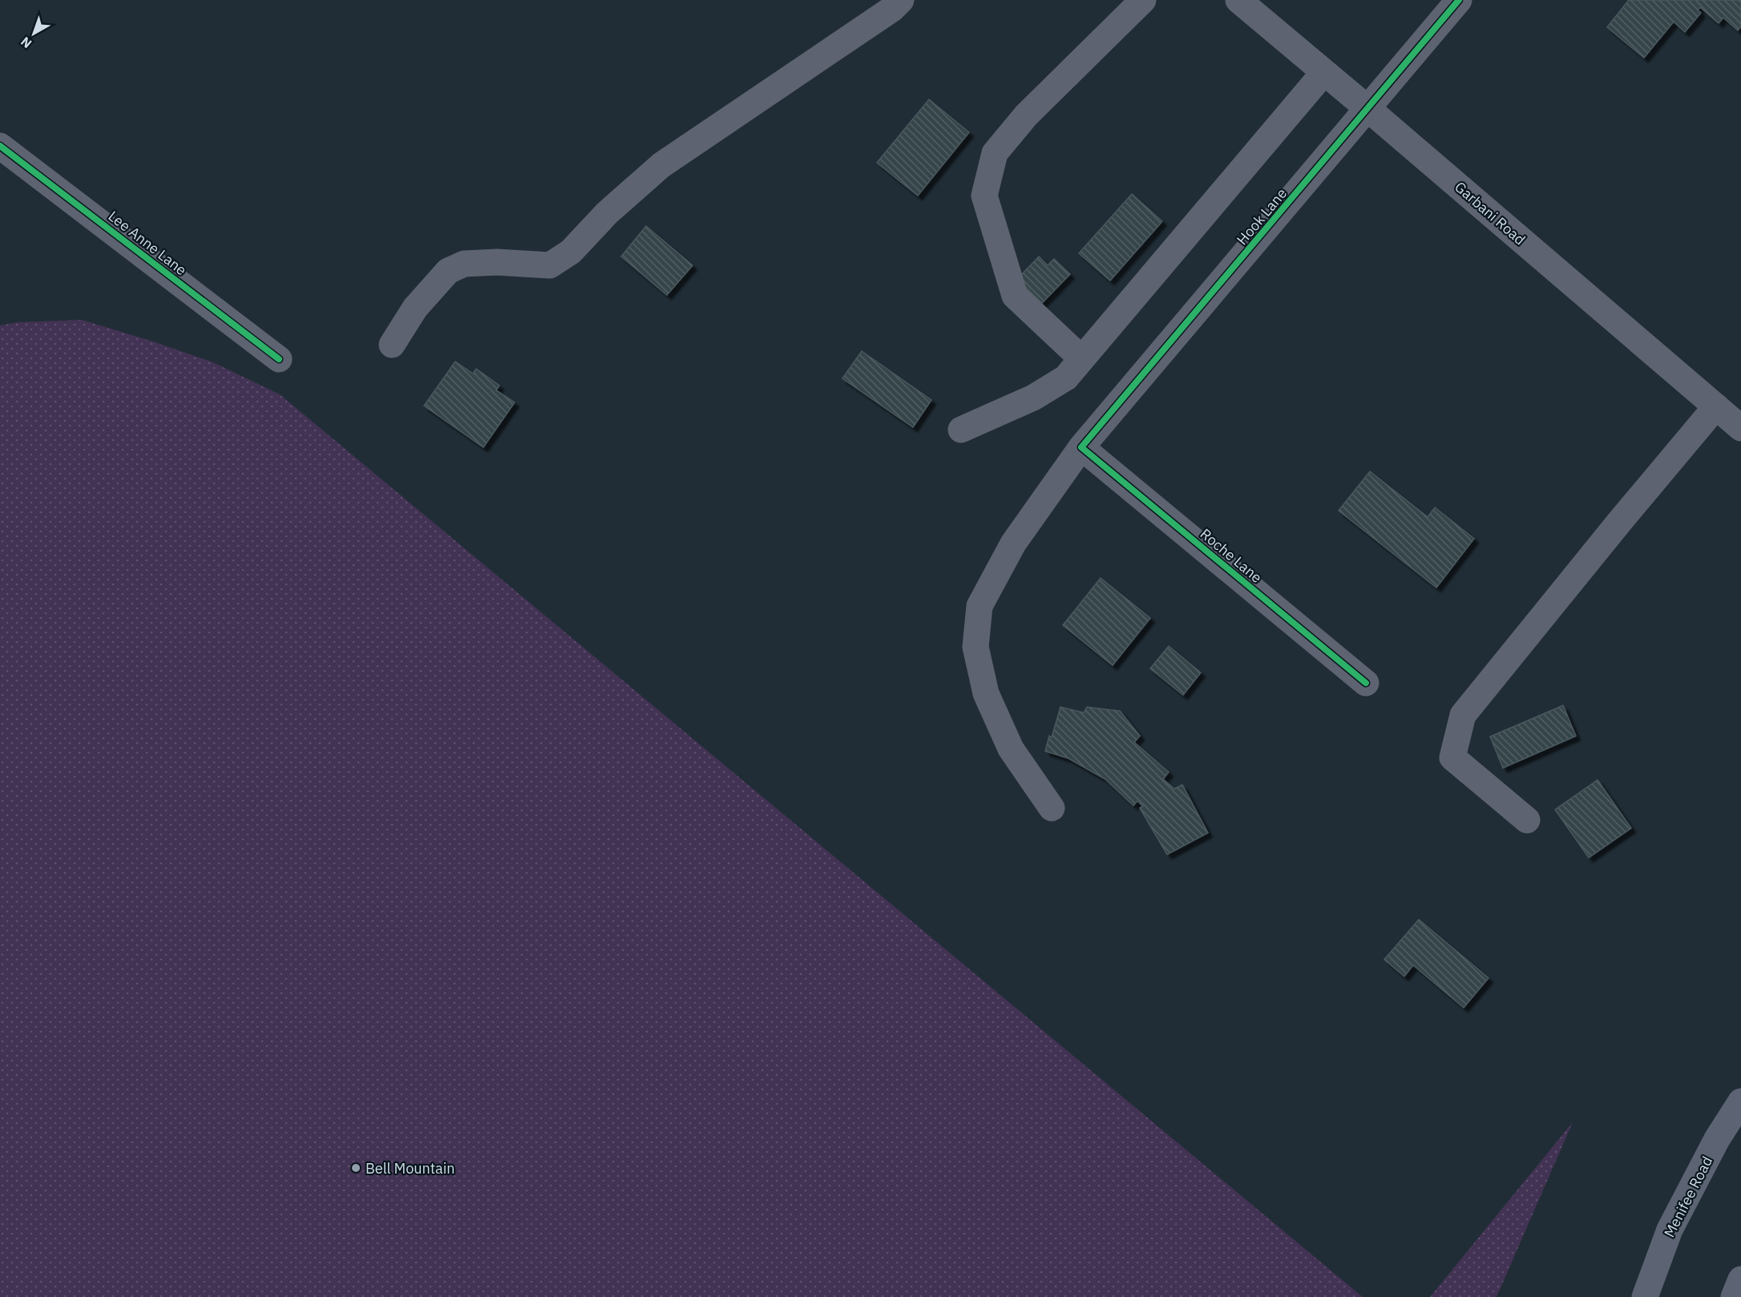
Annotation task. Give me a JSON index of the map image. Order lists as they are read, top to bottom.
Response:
{
  "streets": {
    "main road": ["Menifee Road"],
    "street": [
      "Garbani Road",
      "Hook Lane",
      "Lee Anne Lane",
      "Roche Lane"
    ]
  },
  "crossings": [
    ["Garbani Road", "Hook Lane"],
    ["Hook Lane", "Roche Lane"]
  ],
  "places": ["Bell Mountain"],
  "north": "bottom left"
}
